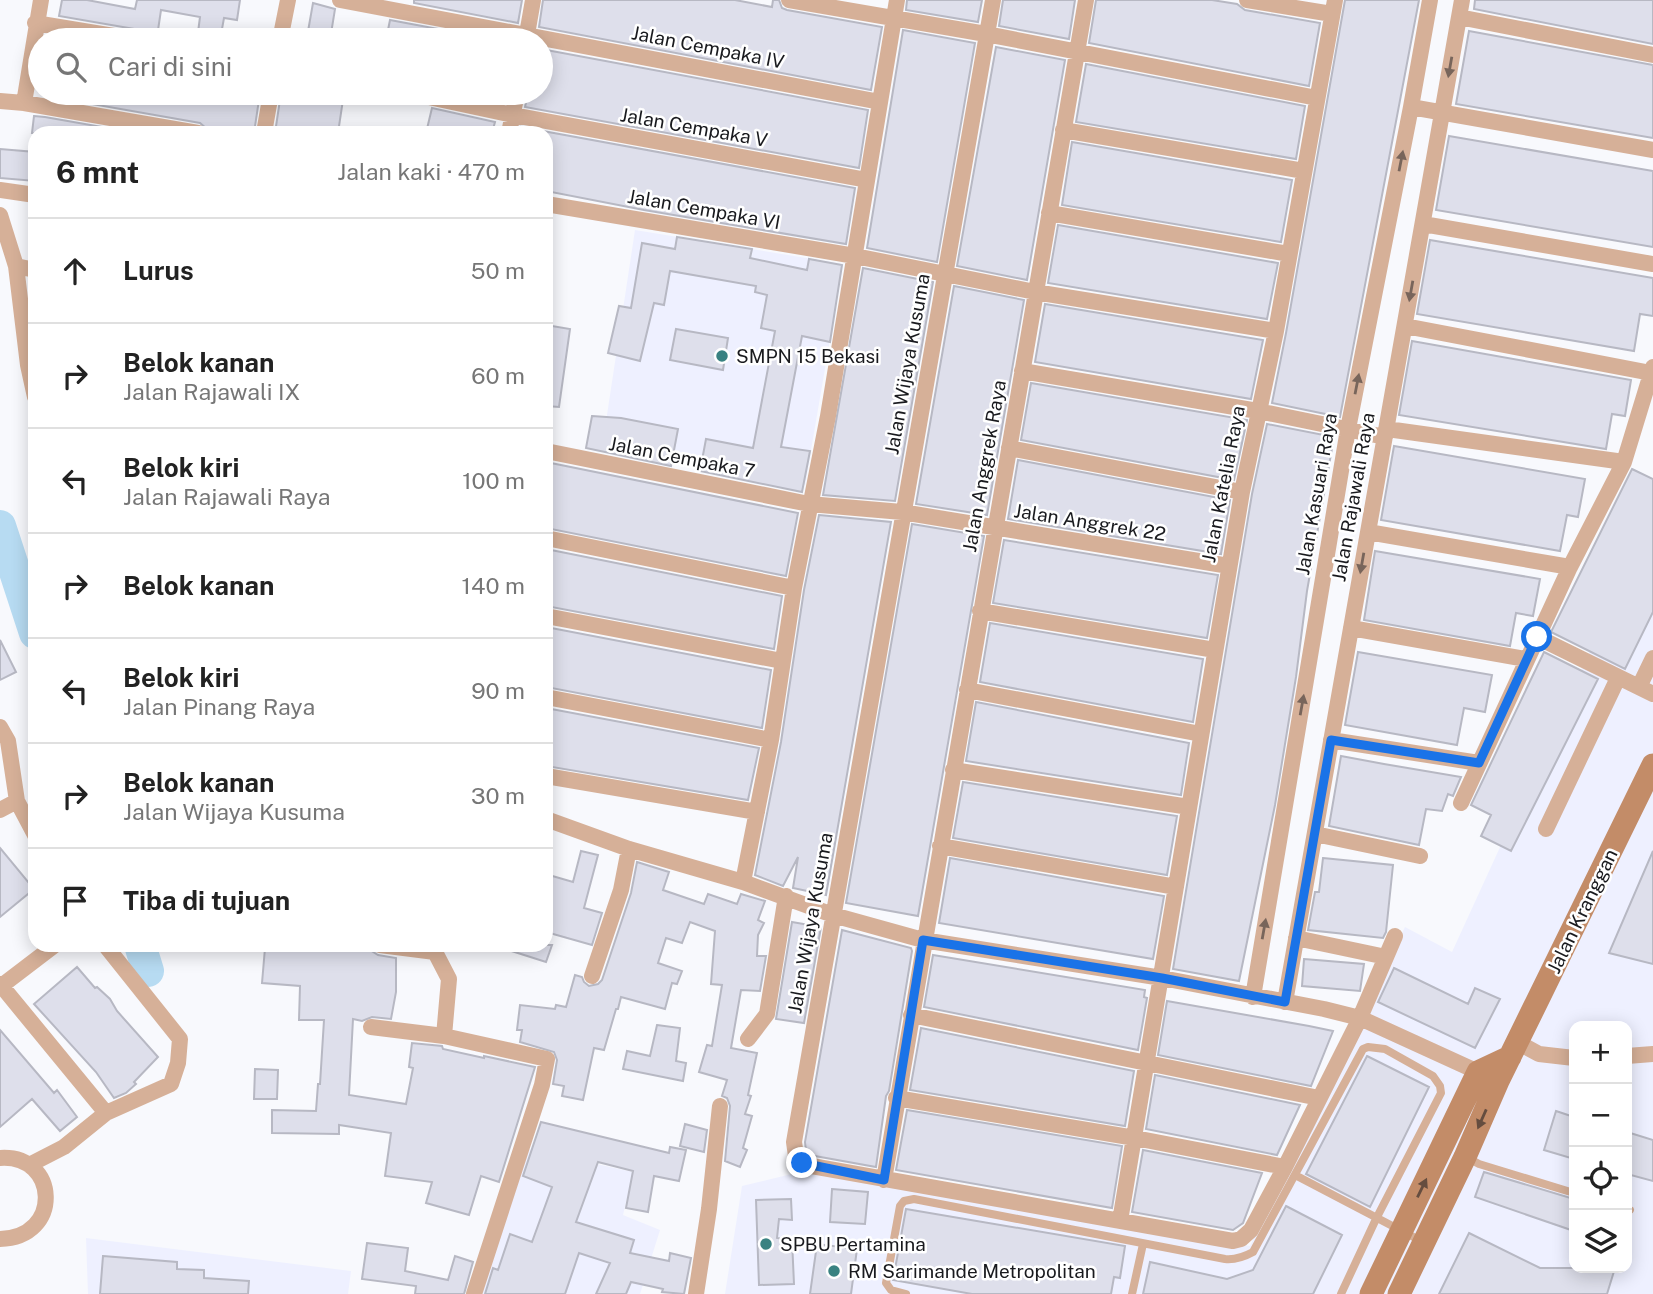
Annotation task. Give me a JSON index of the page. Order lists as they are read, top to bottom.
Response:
{
  "streets": {
    "main road": ["Jalan Kranggan"],
    "street": [
      "Jalan Cempaka IV",
      "Jalan Cempaka V",
      "Jalan Cempaka VI",
      "Jalan Wijaya Kusuma",
      "Jalan Cempaka 7",
      "Jalan Anggrek Raya",
      "Jalan Katelia Raya",
      "Jalan Kasuari Raya",
      "Jalan Rajawali Raya",
      "Jalan Anggrek 22"
    ]
  },
  "crossings": [
    ["Jalan Cempaka VI", "Jalan Wijaya Kusuma"],
    ["Jalan Cempaka VI", "Jalan Anggrek Raya"],
    ["Jalan Cempaka VI", "Jalan Katelia Raya"],
    ["Jalan Wijaya Kusuma", "Jalan Cempaka 7"],
    ["Jalan Wijaya Kusuma", "Jalan Anggrek Raya"],
    ["Jalan Wijaya Kusuma", "Jalan Katelia Raya"],
    ["Jalan Wijaya Kusuma", "Jalan Anggrek 22"],
    ["Jalan Cempaka 7", "Jalan Anggrek 22"],
    ["Jalan Anggrek Raya", "Jalan Anggrek 22"],
    ["Jalan Katelia Raya", "Jalan Anggrek 22"]
  ],
  "one_way": ["Jalan Kasuari Raya"],
  "places": ["SMPN 15 Bekasi", "SPBU Pertamina", "RM Sarimande Metropolitan"],
  "page": {
    "search": "Cari di sini",
    "heading": ["6 mnt", "Jalan kaki · 470 m"],
    "list": [
      ["Lurus", "50 m"],
      ["Belok kanan", "Jalan Rajawali IX", "60 m"],
      ["Belok kiri", "Jalan Rajawali Raya", "100 m"],
      ["Belok kanan", "140 m"],
      ["Belok kiri", "Jalan Pinang Raya", "90 m"],
      ["Belok kanan", "Jalan Wijaya Kusuma", "30 m"],
      "Tiba di tujuan"
    ],
    "map_buttons": ["+", "−"]
  }
}
